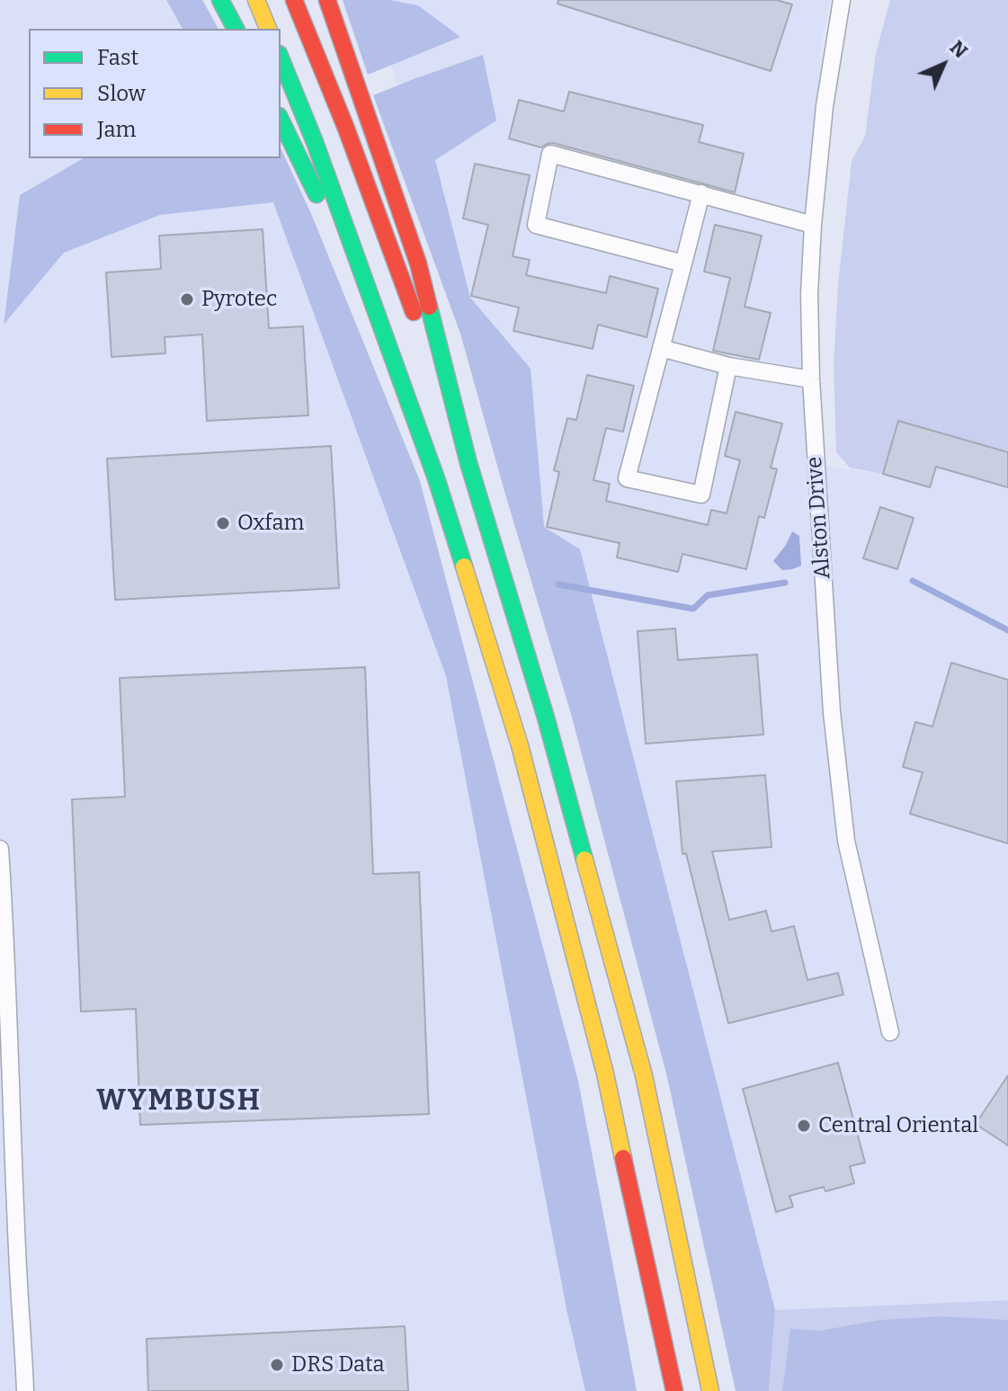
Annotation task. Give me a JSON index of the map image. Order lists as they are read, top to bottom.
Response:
{
  "streets": {
    "street": ["Alston Drive"]
  },
  "districts": ["WYMBUSH"],
  "places": [
    "Pyrotec",
    "Oxfam",
    "Central Oriental",
    "DRS Data"
  ],
  "legend": ["Fast", "Slow", "Jam"],
  "north": "top right"
}
